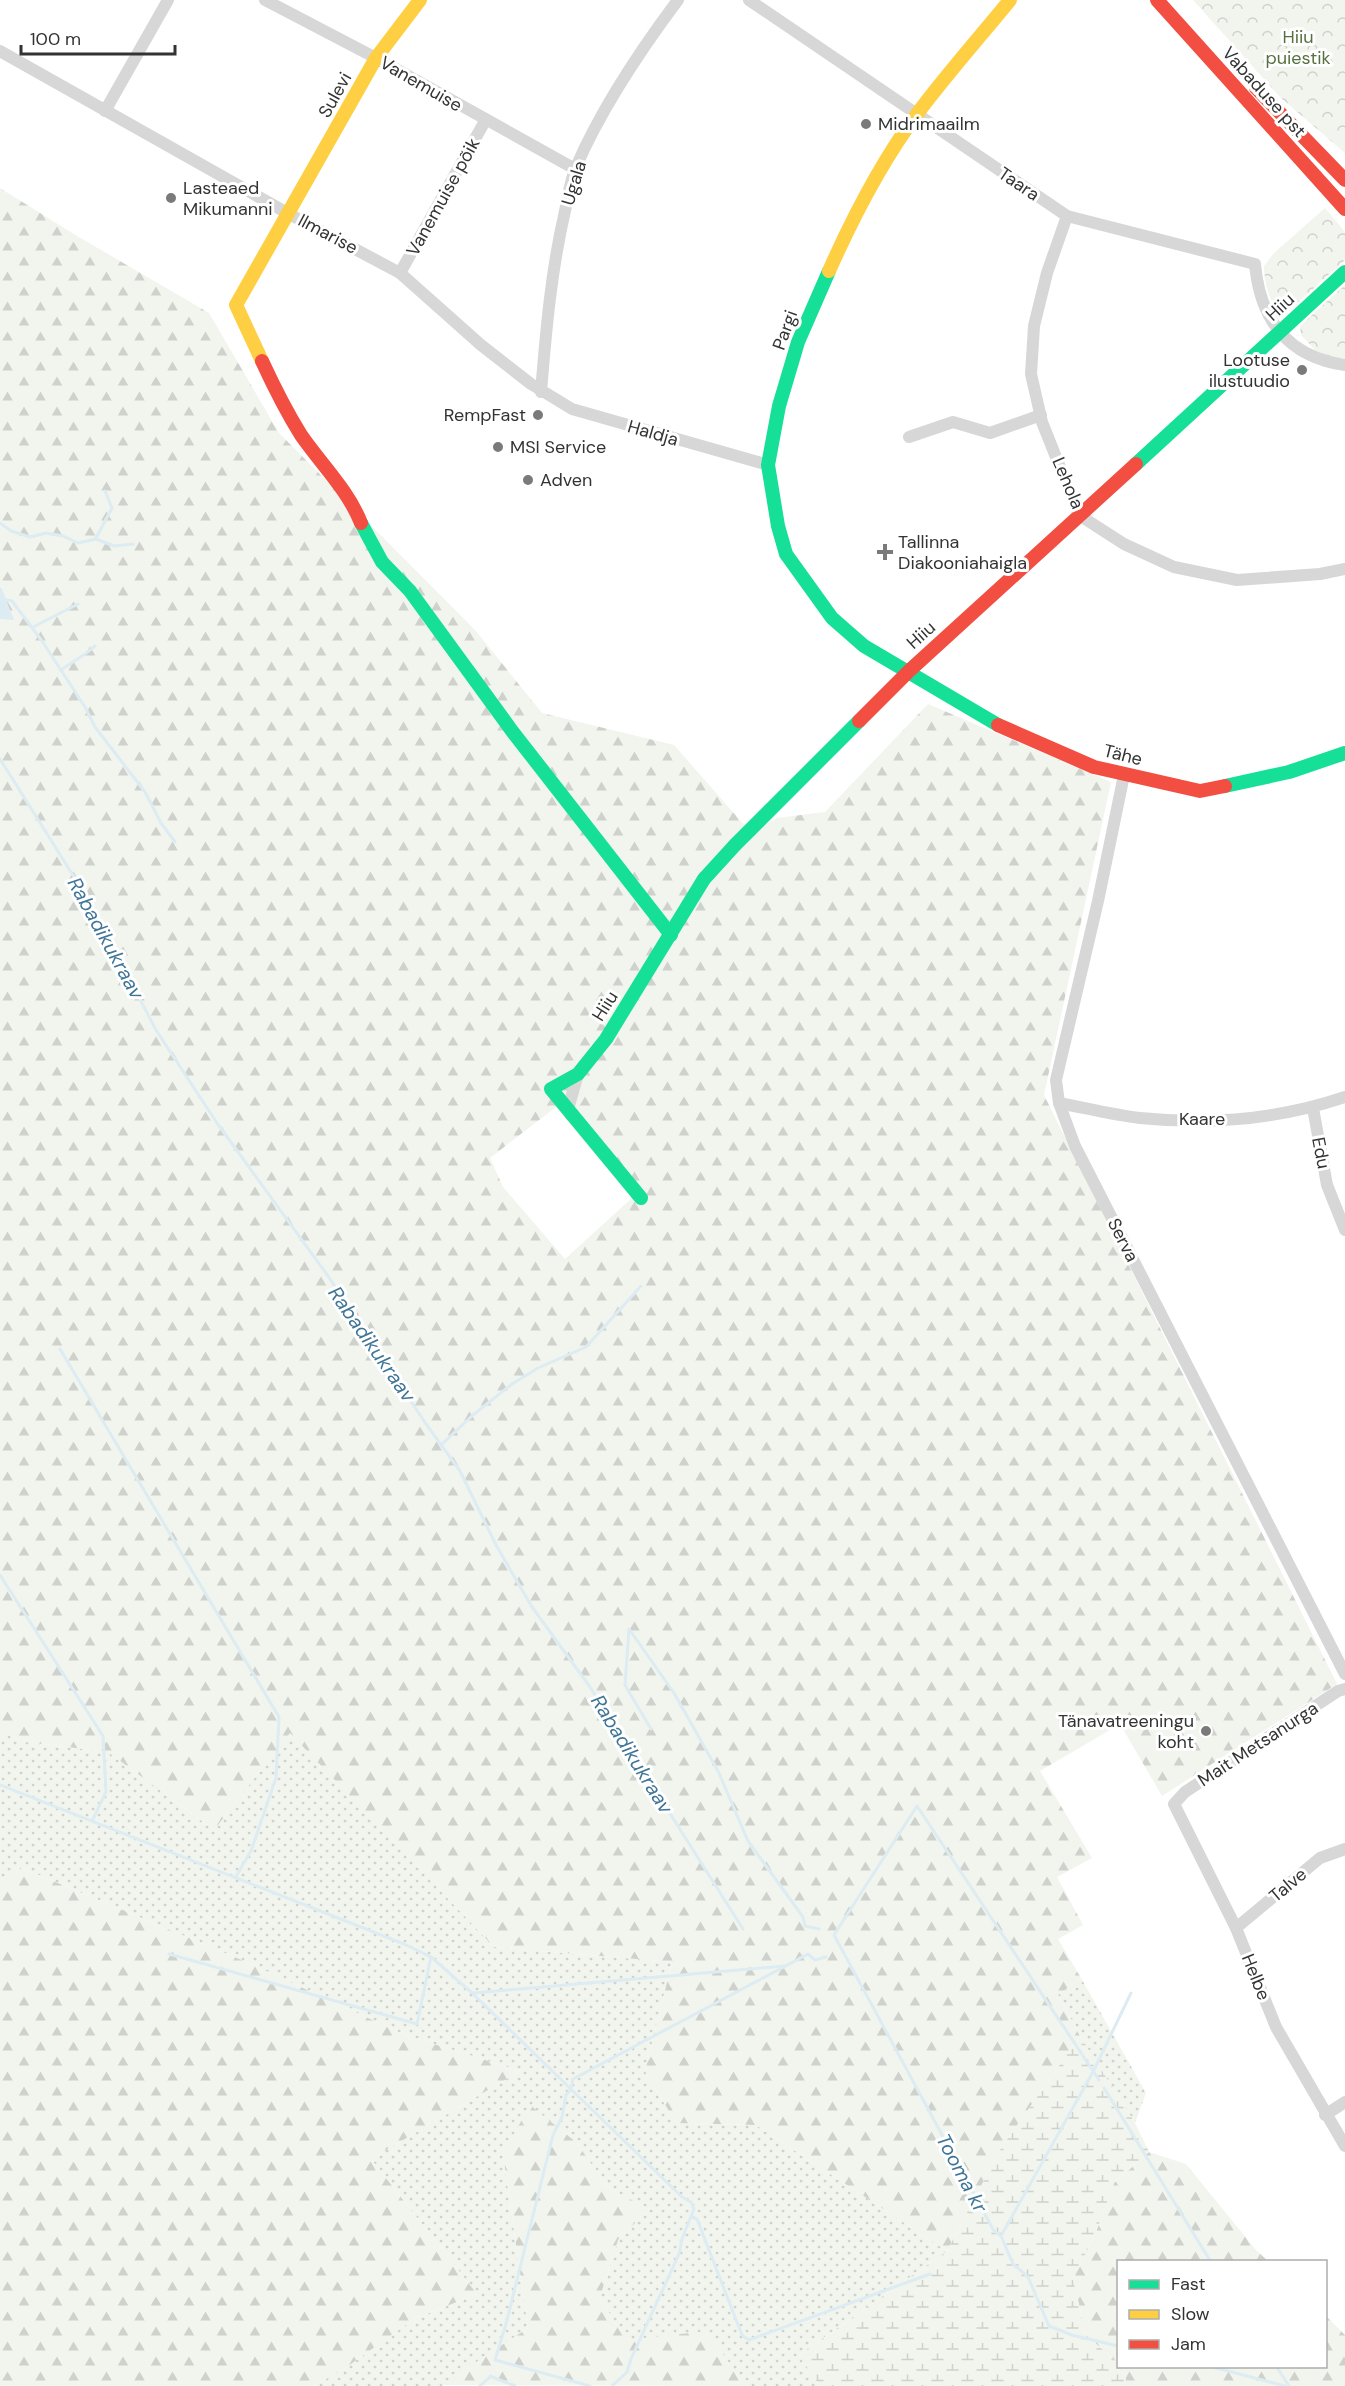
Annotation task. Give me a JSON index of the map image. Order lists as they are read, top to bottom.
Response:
{
  "streets": {
    "main road": [
      "Vabaduse pst",
      "Sulevi",
      "Hiiu",
      "Pargi",
      "Tähe"
    ],
    "street": [
      "Vanemuise",
      "Ugala",
      "Taara",
      "Vanemuise põik",
      "Ilmarise",
      "Haldja",
      "Lehola",
      "Kaare",
      "Edu",
      "Serva",
      "Mait Metsanurga",
      "Talve",
      "Helbe"
    ]
  },
  "crossings": [
    ["Vanemuise", "Sulevi"],
    ["Vanemuise", "Ugala"],
    ["Vanemuise", "Vanemuise põik"],
    ["Sulevi", "Ilmarise"],
    ["Sulevi", "Hiiu"],
    ["Ugala", "Ilmarise"],
    ["Ugala", "Haldja"],
    ["Taara", "Hiiu"],
    ["Taara", "Pargi"],
    ["Taara", "Lehola"],
    ["Vanemuise põik", "Ilmarise"],
    ["Ilmarise", "Haldja"],
    ["Hiiu", "Pargi"],
    ["Hiiu", "Lehola"],
    ["Hiiu", "Tähe"],
    ["Pargi", "Haldja"],
    ["Pargi", "Tähe"],
    ["Tähe", "Serva"],
    ["Kaare", "Edu"],
    ["Kaare", "Serva"],
    ["Mait Metsanurga", "Helbe"],
    ["Talve", "Helbe"]
  ],
  "water": ["Rabadikukraav", "Tooma kr"],
  "parks": ["Hiiu puiestik"],
  "places": {
    "other": [
      "Midrimaailm",
      "Lasteaed Mikumanni",
      "Lootuse ilustuudio",
      "RempFast",
      "MSI Service",
      "Adven",
      "Tänavatreeningu koht"
    ],
    "health": ["Tallinna Diakooniahaigla"]
  },
  "legend": ["Fast", "Slow", "Jam"],
  "scale_bar": "100 m"
}
